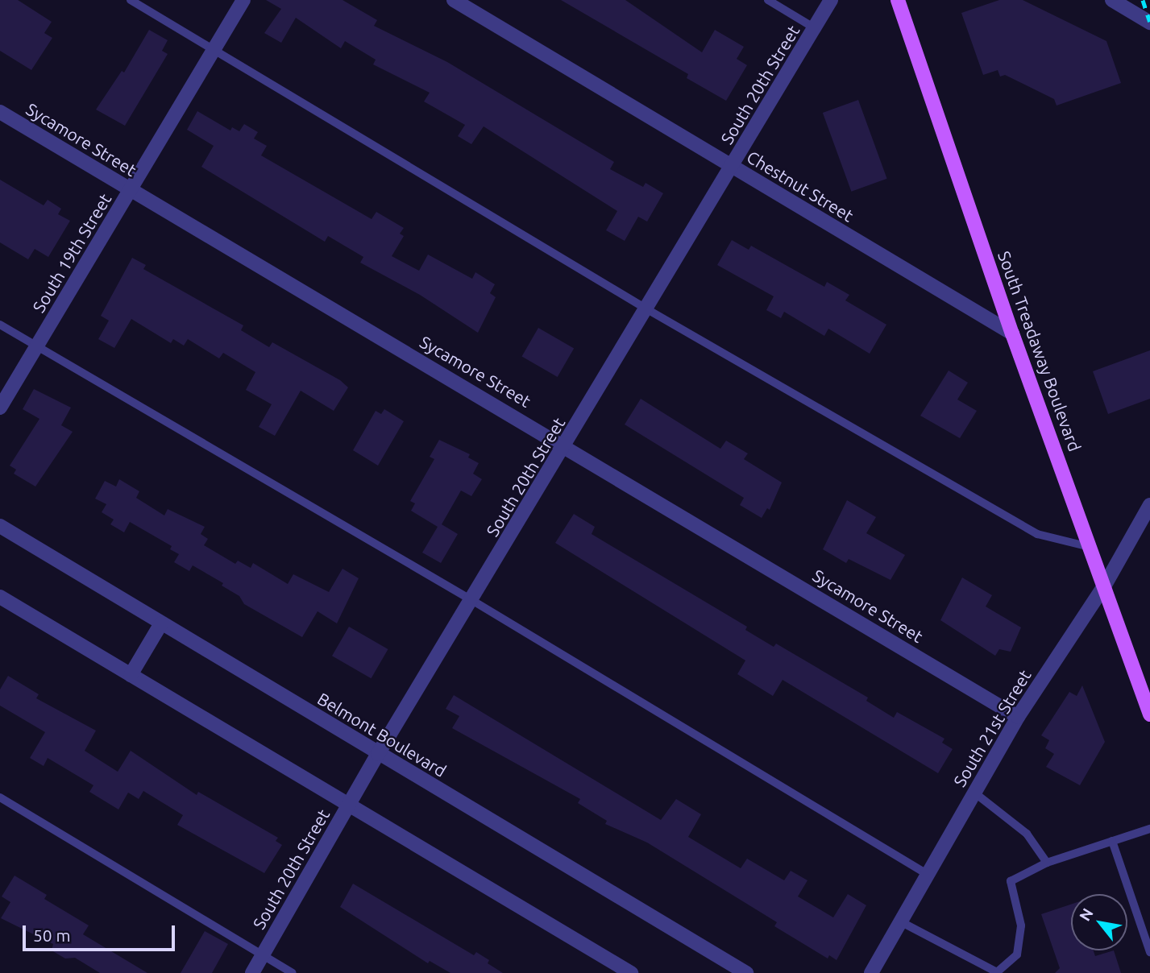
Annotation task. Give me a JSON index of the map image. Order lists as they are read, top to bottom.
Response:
{
  "streets": {
    "main road": ["South Treadaway Boulevard"],
    "street": [
      "South 20th Street",
      "Sycamore Street",
      "Chestnut Street",
      "South 19th Street",
      "South 21st Street",
      "Belmont Boulevard"
    ]
  },
  "crossings": [
    ["South 20th Street", "Sycamore Street"],
    ["South 20th Street", "Chestnut Street"],
    ["South 20th Street", "Belmont Boulevard"],
    ["Sycamore Street", "South 19th Street"],
    ["Sycamore Street", "South 21st Street"],
    ["Chestnut Street", "South Treadaway Boulevard"],
    ["South Treadaway Boulevard", "South 21st Street"]
  ],
  "scale_bar": "50 m",
  "north": "top left"
}
